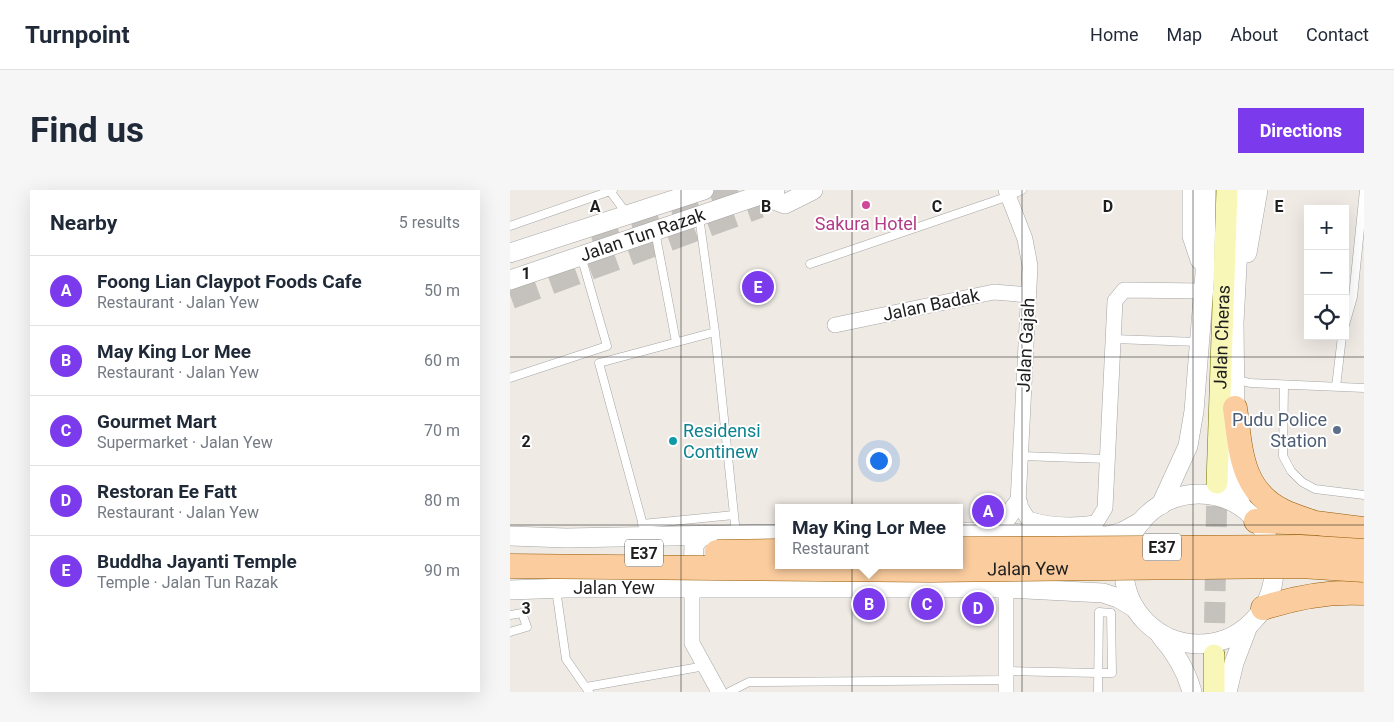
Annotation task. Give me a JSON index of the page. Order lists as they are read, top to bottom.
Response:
{
  "streets": {
    "main road": ["Jalan Cheras", "E37", "Jalan Yew"],
    "street": ["Jalan Tun Razak", "Jalan Badak", "Jalan Gajah"]
  },
  "crossings": [
    ["Jalan Badak", "Jalan Gajah"]
  ],
  "places": ["Sakura Hotel", "Pudu Police Station", "Residensi Continew"],
  "page": {
    "header": "Turnpoint",
    "nav": [
      "Home",
      "Map",
      "About",
      "Contact"
    ],
    "buttons": "Directions",
    "title": "Find us",
    "heading": ["Nearby", "5 results"],
    "map_buttons": ["+", "−"],
    "list": [
      {
        "mark": "A",
        "name": "Foong Lian Claypot Foods Cafe",
        "note": "Restaurant · Jalan Yew",
        "value": "50 m"
      },
      {
        "mark": "B",
        "name": "May King Lor Mee",
        "note": "Restaurant · Jalan Yew",
        "value": "60 m"
      },
      {
        "mark": "C",
        "name": "Gourmet Mart",
        "note": "Supermarket · Jalan Yew",
        "value": "70 m"
      },
      {
        "mark": "D",
        "name": "Restoran Ee Fatt",
        "note": "Restaurant · Jalan Yew",
        "value": "80 m"
      },
      {
        "mark": "E",
        "name": "Buddha Jayanti Temple",
        "note": "Temple · Jalan Tun Razak",
        "value": "90 m"
      }
    ],
    "pins": [
      "E",
      "A",
      "B",
      "C",
      "D"
    ],
    "popup": ["May King Lor Mee", "Restaurant"]
  },
  "grid": {
    "columns": [
      "A",
      "B",
      "C",
      "D",
      "E"
    ],
    "rows": ["1", "2", "3"]
  }
}
